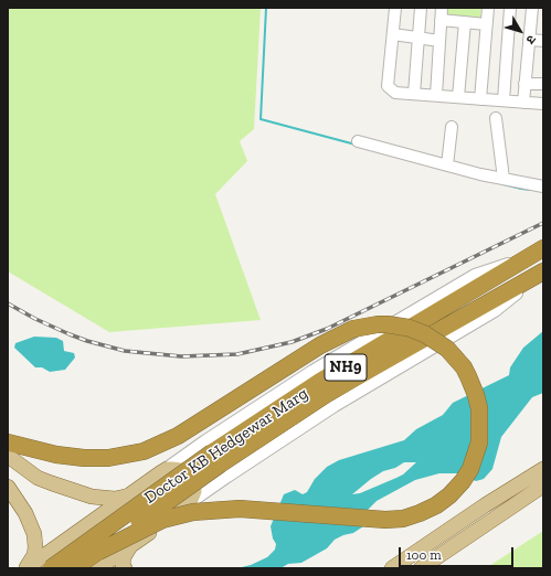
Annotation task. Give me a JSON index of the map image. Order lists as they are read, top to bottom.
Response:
{
  "streets": {
    "highway": ["NH9", "Doctor KB Hedgewar Marg"]
  },
  "scale_bar": "100 m",
  "north": "bottom right"
}
